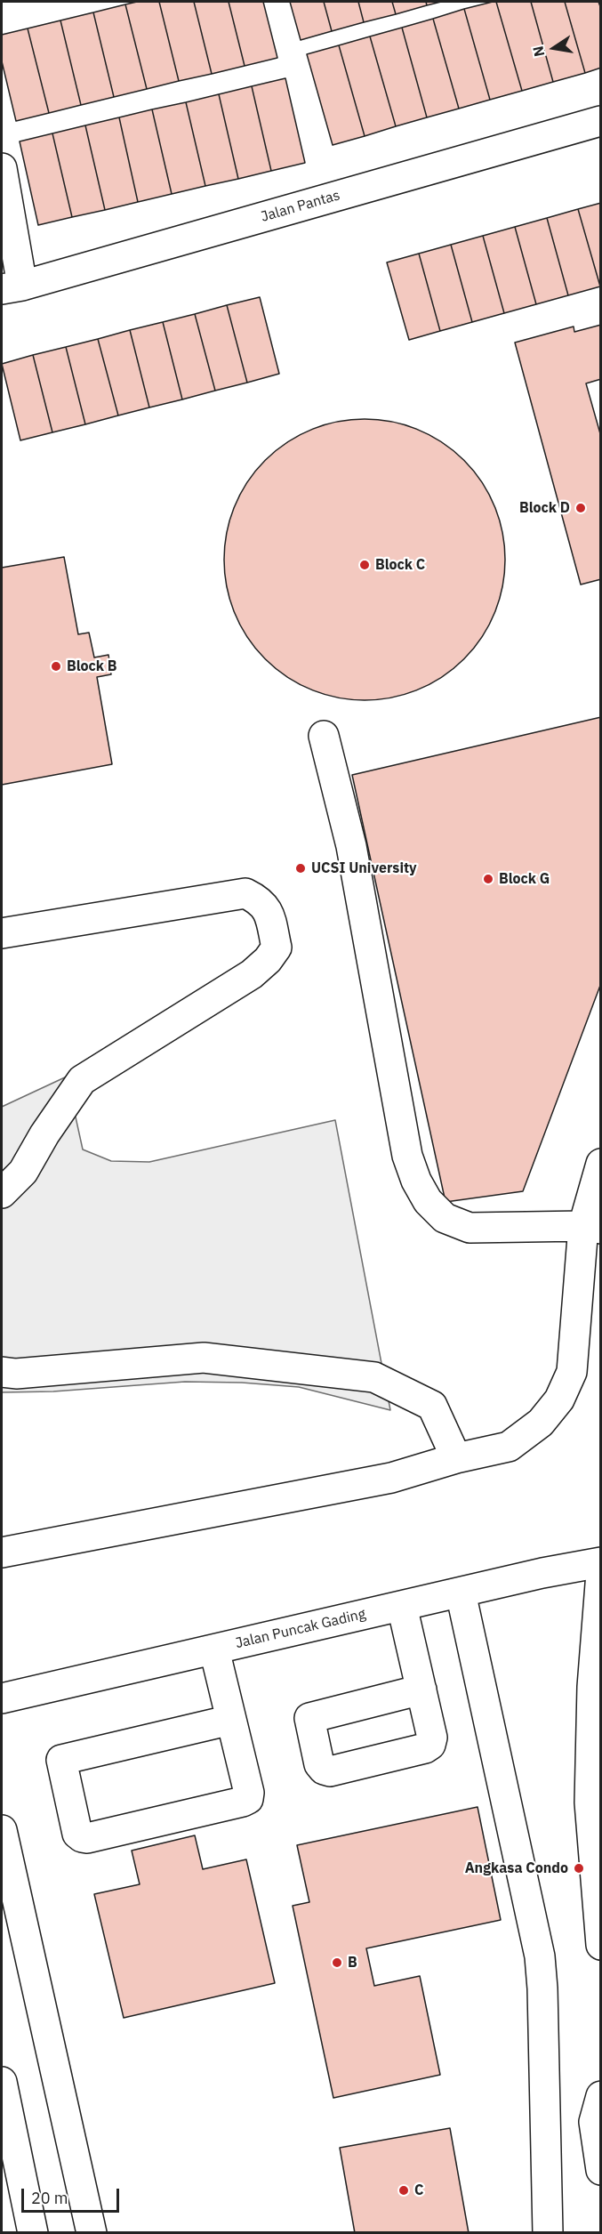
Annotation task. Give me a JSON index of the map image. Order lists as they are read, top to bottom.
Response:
{
  "streets": {
    "street": ["Jalan Pantas", "Jalan Puncak Gading"]
  },
  "places": [
    "Block D",
    "Block C",
    "Block B",
    "UCSI University",
    "Block G",
    "Angkasa Condo",
    "B",
    "C"
  ],
  "scale_bar": "20 m",
  "north": "left"
}
